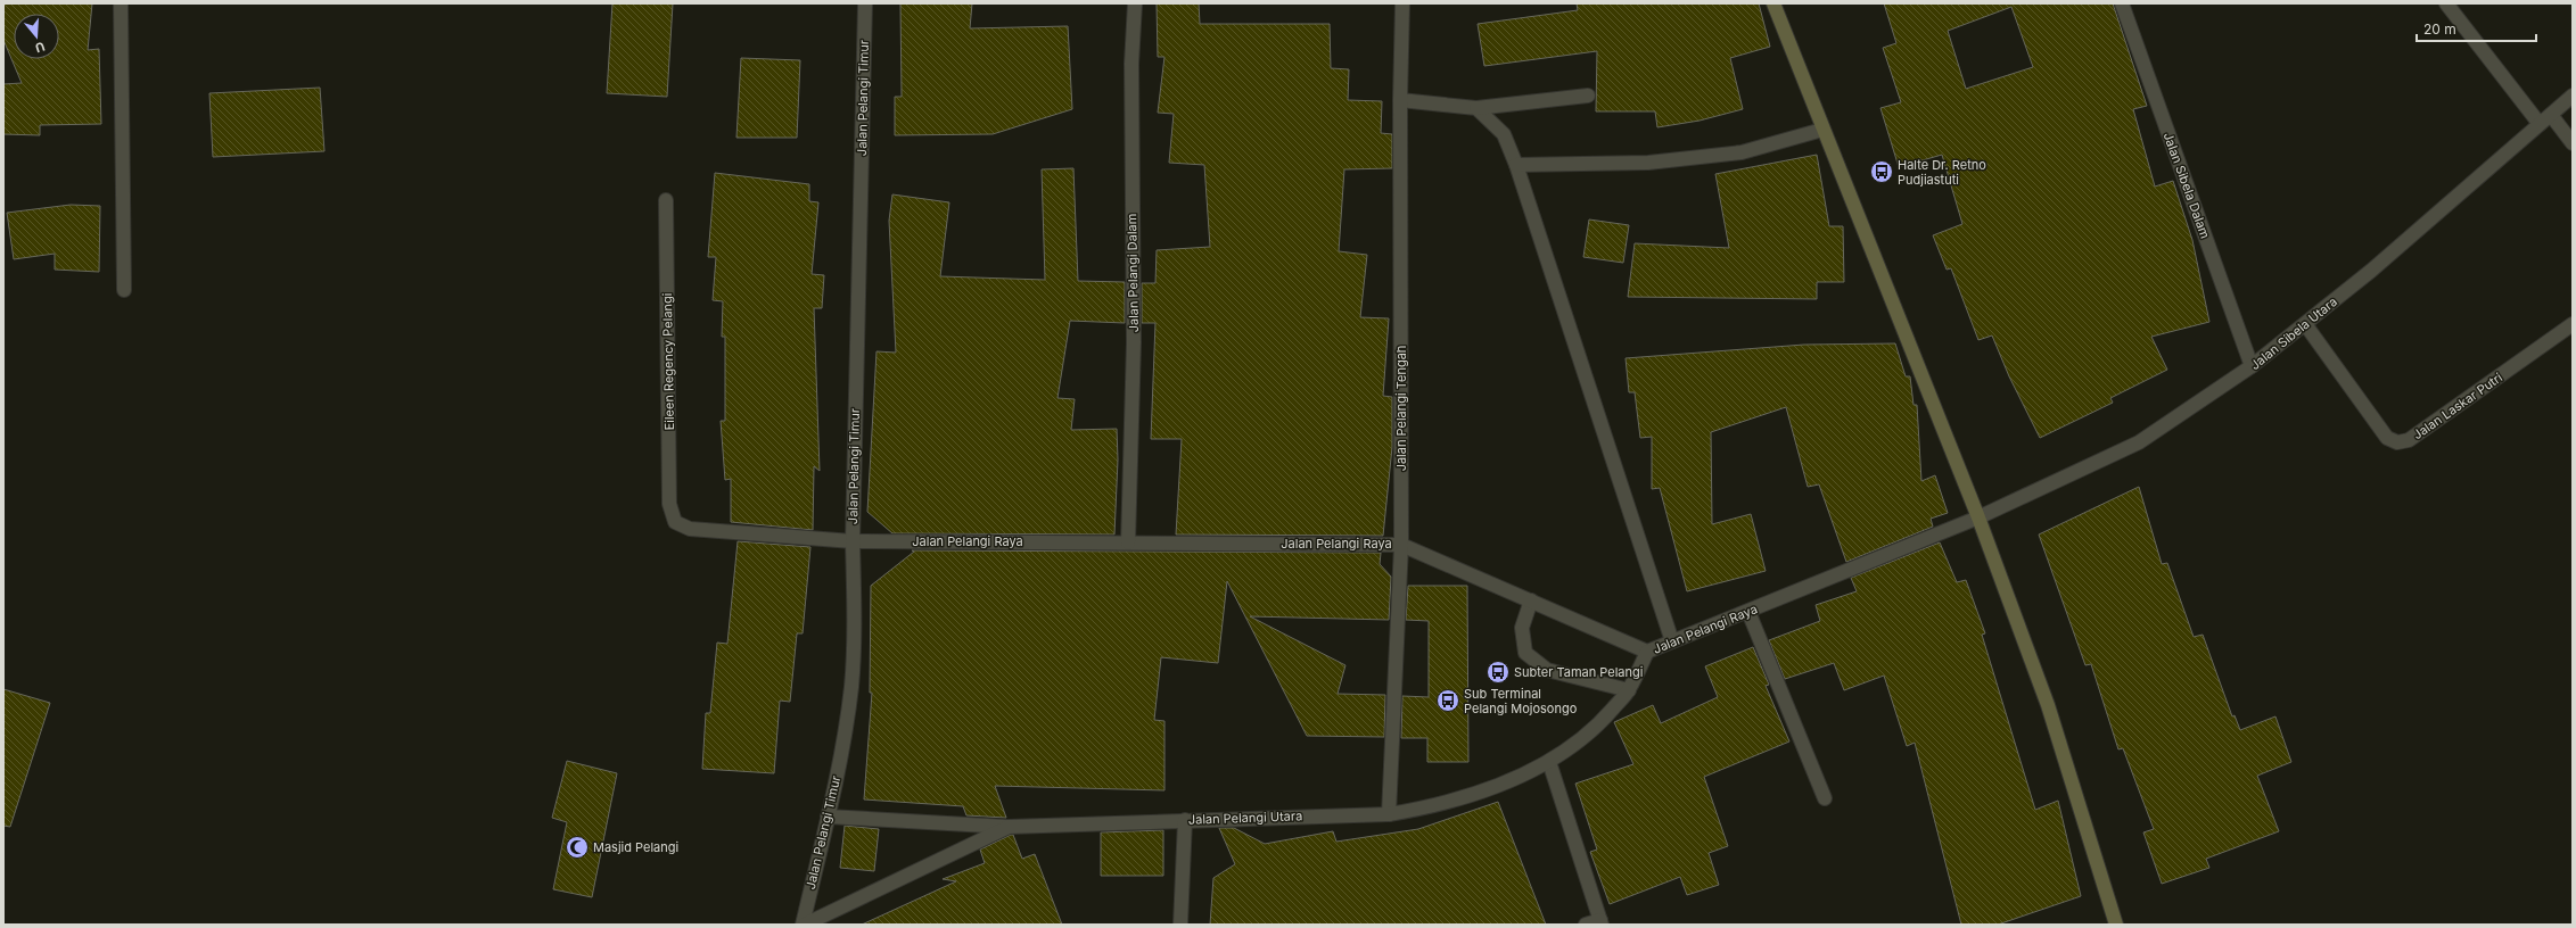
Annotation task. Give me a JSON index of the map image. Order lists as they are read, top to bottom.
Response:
{
  "streets": {
    "street": [
      "Jalan Pelangi Timur",
      "Jalan Sibela Dalam",
      "Jalan Pelangi Dalam",
      "Jalan Sibela Utara",
      "Eileen Regency Pelangi",
      "Jalan Laskar Putri",
      "Jalan Pelangi Tengah",
      "Jalan Pelangi Raya",
      "Jalan Pelangi Utara"
    ]
  },
  "crossings": [
    ["Jalan Pelangi Timur", "Jalan Pelangi Raya"],
    ["Jalan Pelangi Timur", "Jalan Pelangi Utara"],
    ["Jalan Sibela Dalam", "Jalan Sibela Utara"],
    ["Jalan Pelangi Dalam", "Jalan Pelangi Raya"],
    ["Jalan Sibela Utara", "Jalan Laskar Putri"],
    ["Jalan Sibela Utara", "Jalan Pelangi Raya"],
    ["Eileen Regency Pelangi", "Jalan Pelangi Raya"],
    ["Jalan Pelangi Tengah", "Jalan Pelangi Raya"],
    ["Jalan Pelangi Tengah", "Jalan Pelangi Utara"],
    ["Jalan Pelangi Raya", "Jalan Pelangi Utara"]
  ],
  "places": {
    "bus stop": ["Halte Dr. Retno Pudjiastuti", "Subter Taman Pelangi", "Sub Terminal Pelangi Mojosongo"],
    "mosque": ["Masjid Pelangi"]
  },
  "scale_bar": "20 m",
  "north": "bottom"
}
